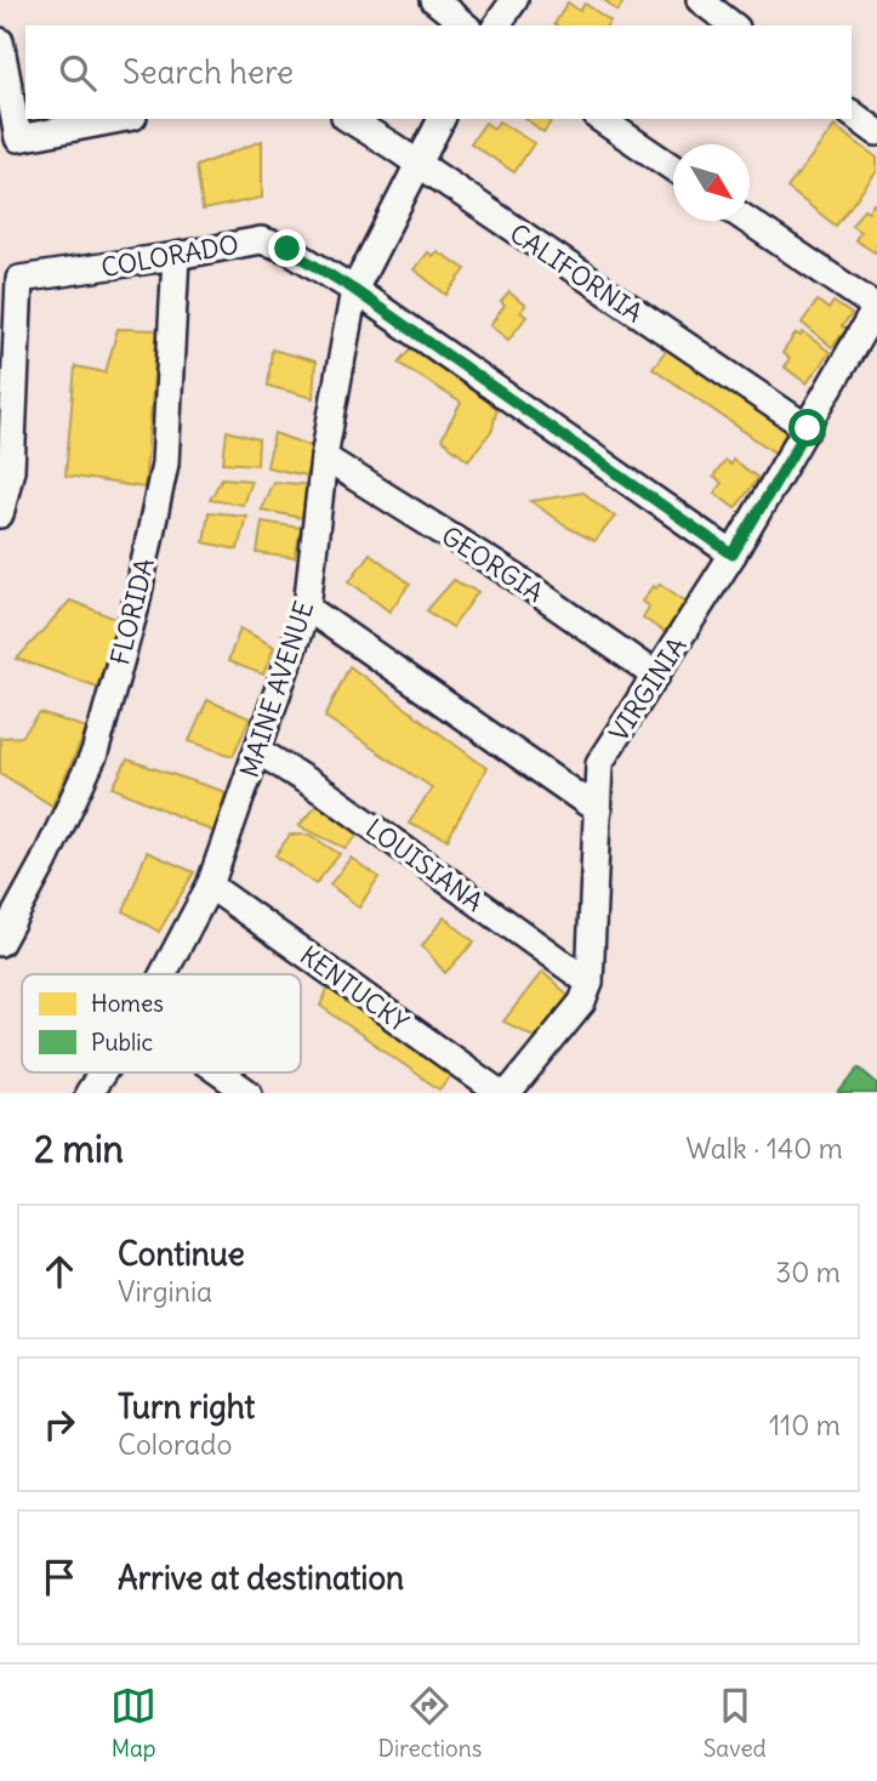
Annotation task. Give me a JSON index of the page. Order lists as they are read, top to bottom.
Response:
{
  "streets": {
    "street": [
      "COLORADO",
      "CALIFORNIA",
      "GEORGIA",
      "FLORIDA",
      "MAINE AVENUE",
      "VIRGINIA",
      "LOUISIANA",
      "KENTUCKY"
    ]
  },
  "crossings": [
    ["COLORADO", "FLORIDA"],
    ["COLORADO", "MAINE AVENUE"],
    ["COLORADO", "VIRGINIA"],
    ["CALIFORNIA", "MAINE AVENUE"],
    ["CALIFORNIA", "VIRGINIA"],
    ["GEORGIA", "MAINE AVENUE"],
    ["GEORGIA", "VIRGINIA"],
    ["MAINE AVENUE", "LOUISIANA"],
    ["MAINE AVENUE", "KENTUCKY"],
    ["VIRGINIA", "LOUISIANA"]
  ],
  "legend": ["Homes", "Public"],
  "north": "bottom right",
  "page": {
    "search": "Search here",
    "heading": ["2 min", "Walk · 140 m"],
    "list": [
      ["Continue", "Virginia", "30 m"],
      ["Turn right", "Colorado", "110 m"],
      "Arrive at destination"
    ],
    "nav": ["Map", "Directions", "Saved"]
  }
}
